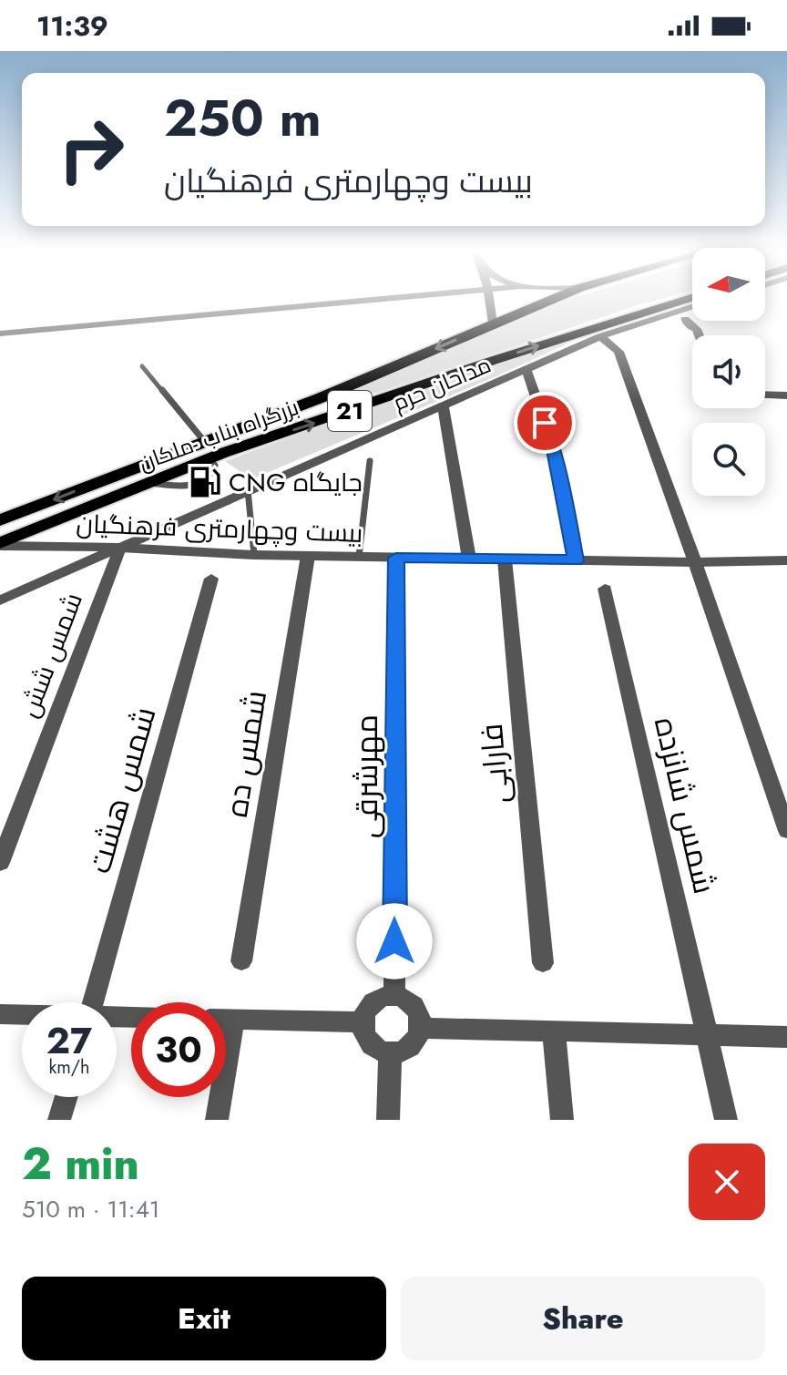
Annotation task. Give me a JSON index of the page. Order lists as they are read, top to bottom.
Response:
{
  "streets": {
    "highway": ["21", "بزرگراه بناب -ملکان"],
    "street": [
      "مداحان حرم",
      "بیست وچهارمتری فرهنگیان",
      "شمس شش",
      "شمس ده",
      "فارابی",
      "مهرشرقی",
      "شمس هشت",
      "شمس شانزده"
    ]
  },
  "crossings": [
    ["مداحان حرم", "بیست وچهارمتری فرهنگیان"],
    ["مداحان حرم", "شمس شش"],
    ["بزرگراه بناب -ملکان", "بیست وچهارمتری فرهنگیان"],
    ["بیست وچهارمتری فرهنگیان", "شمس شش"],
    ["بیست وچهارمتری فرهنگیان", "شمس ده"],
    ["بیست وچهارمتری فرهنگیان", "فارابی"],
    ["بیست وچهارمتری فرهنگیان", "مهرشرقی"]
  ],
  "places": {
    "fuel station": ["CNG جایگاه"]
  },
  "north": "left",
  "page": {
    "status": "11:39",
    "turn": ["250 m", "بیست وچهارمتری فرهنگیان"],
    "speed": "27 km/h",
    "limit": "30",
    "heading": ["2 min", "510 m · 11:41"],
    "buttons": ["Exit", "Share"]
  }
}
